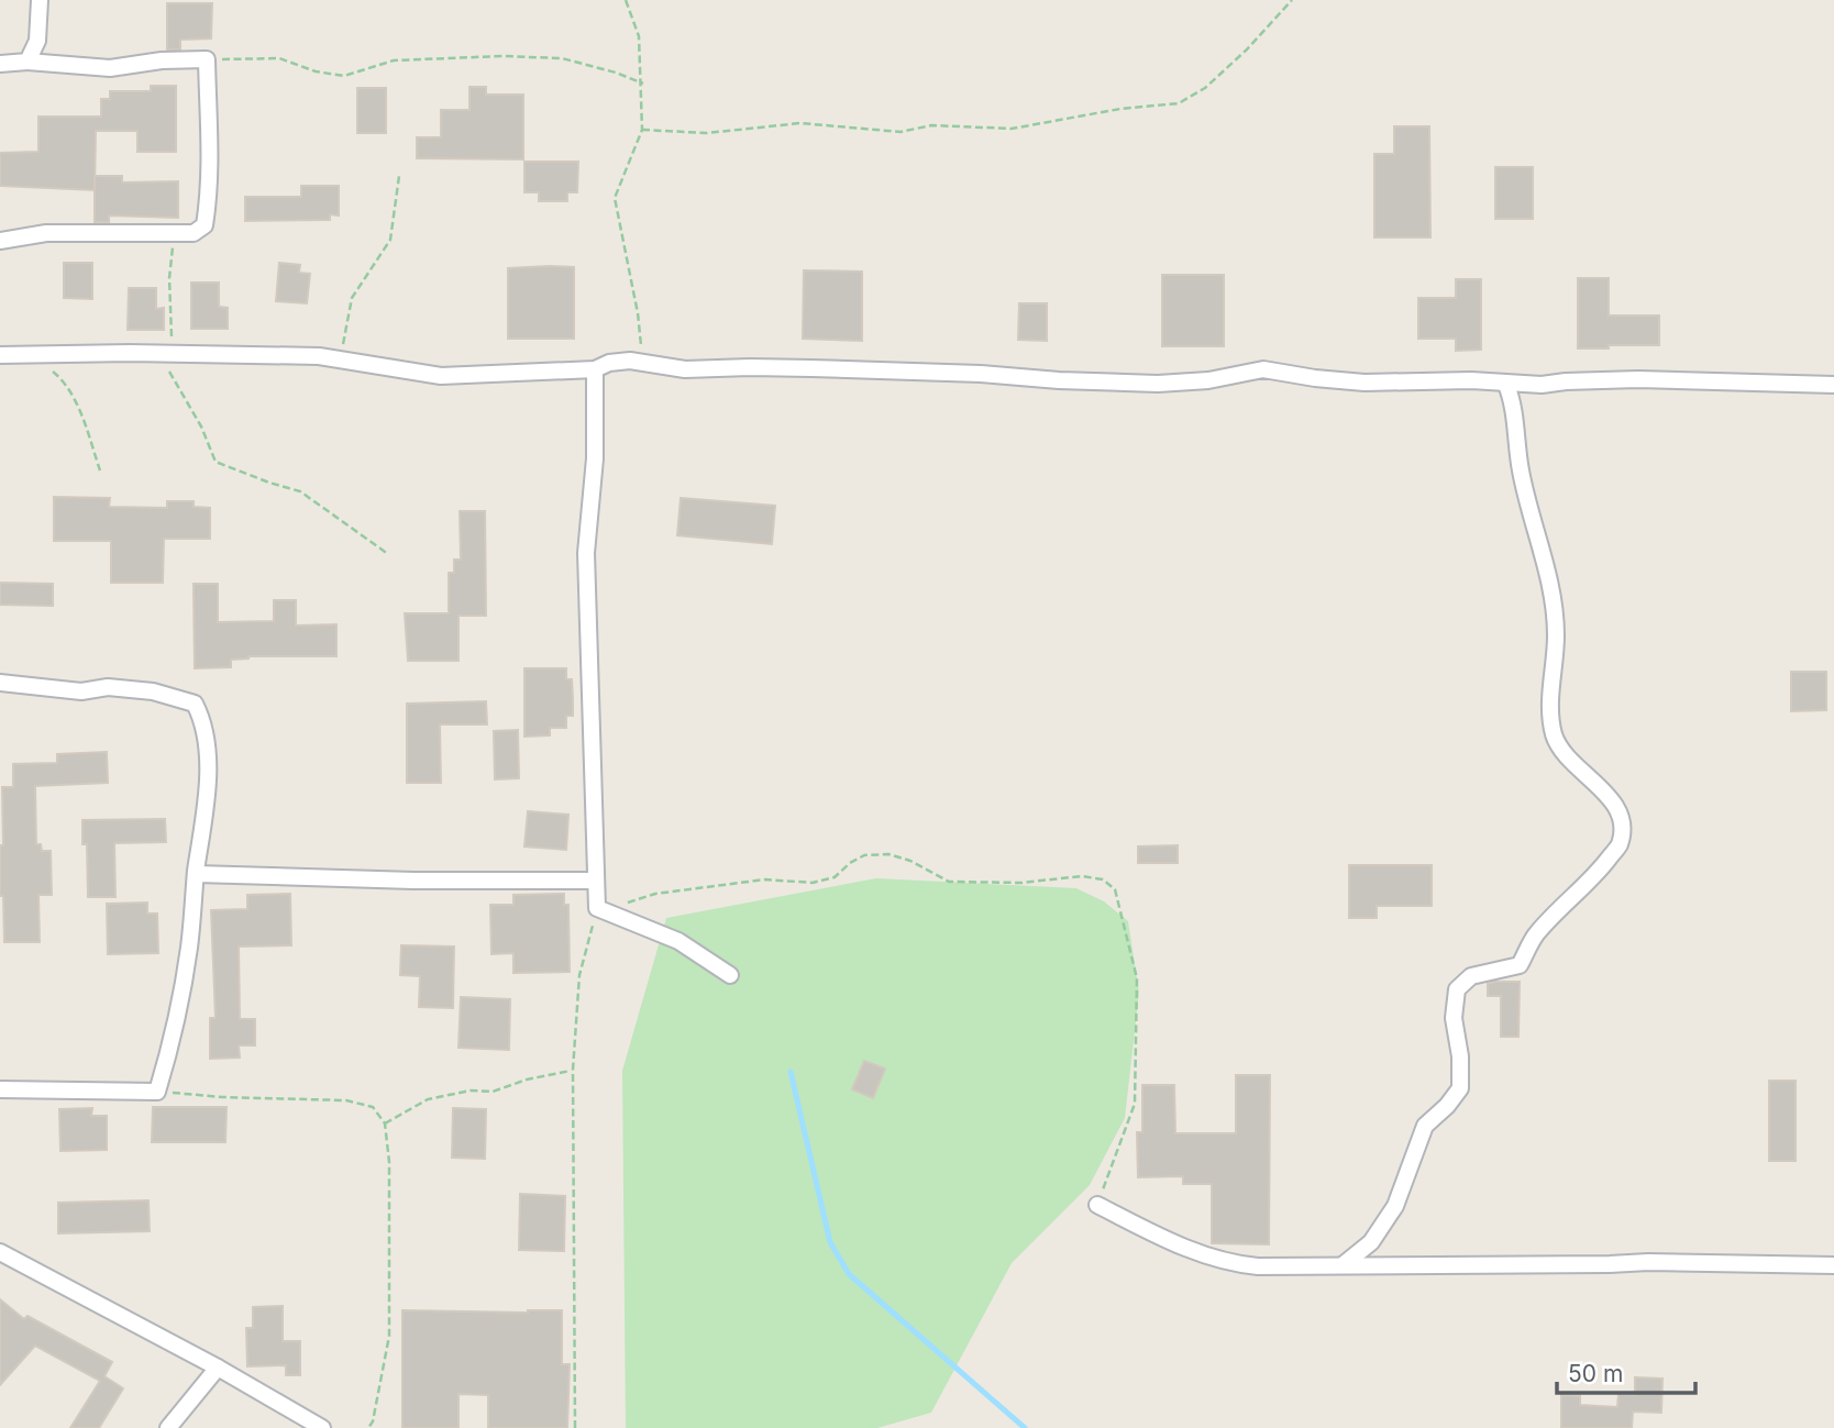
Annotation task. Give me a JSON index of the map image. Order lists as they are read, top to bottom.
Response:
{
  "scale_bar": "50 m"
}
